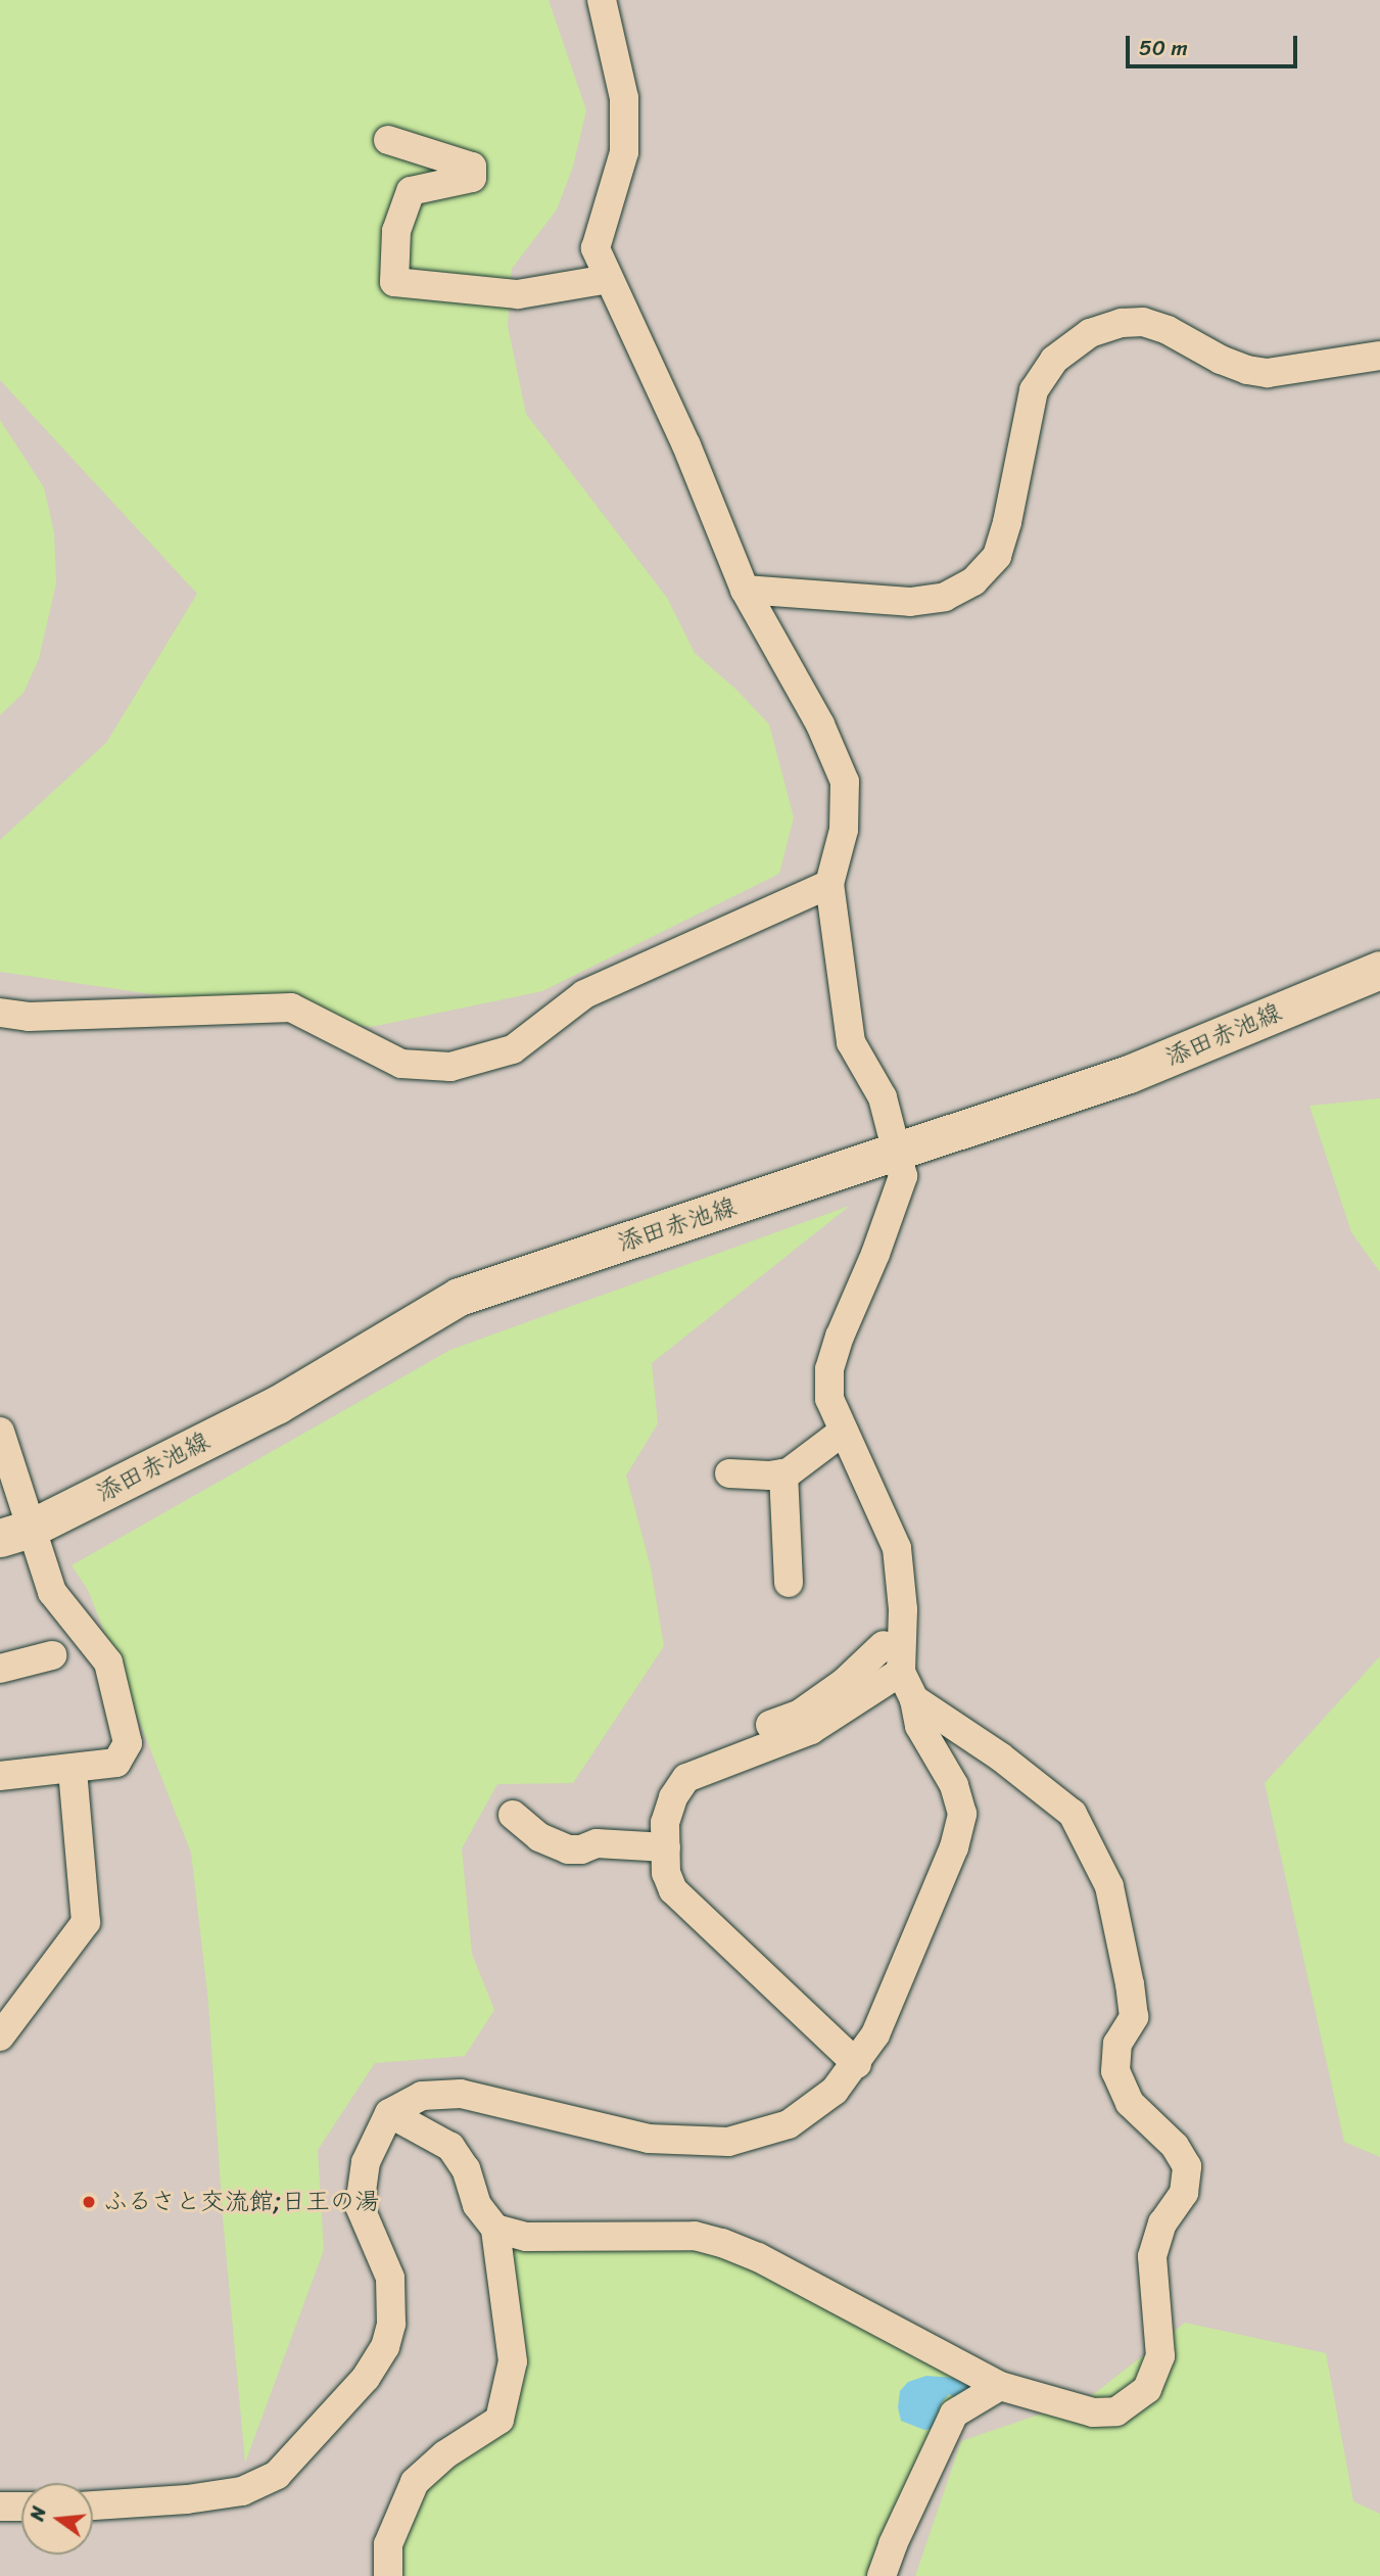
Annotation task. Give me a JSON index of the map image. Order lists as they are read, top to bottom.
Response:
{
  "streets": {
    "main road": ["添田赤池線"]
  },
  "places": ["ふるさと交流館;日王の湯"],
  "scale_bar": "50 m",
  "north": "left"
}
